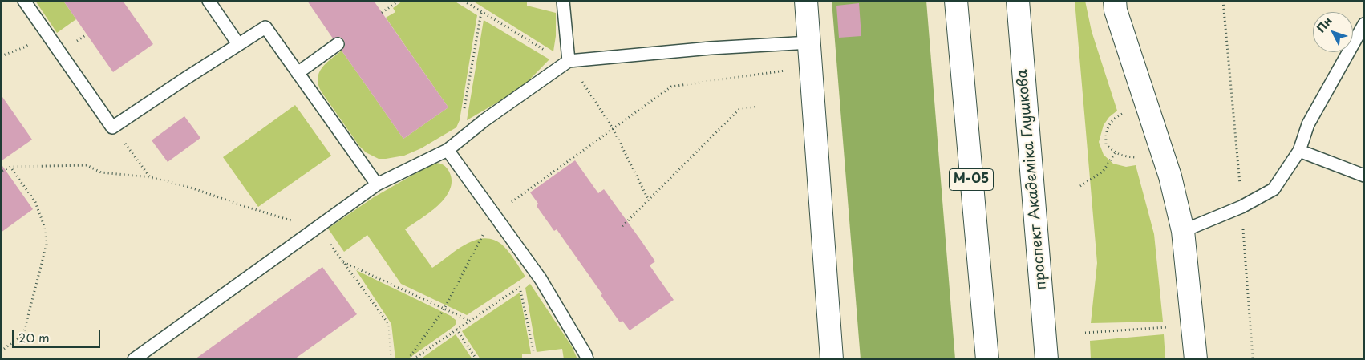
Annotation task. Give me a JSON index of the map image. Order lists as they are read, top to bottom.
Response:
{
  "streets": {
    "main road": ["М-05", "проспект Академіка Глушкова"]
  },
  "scale_bar": "20 m",
  "north": "top left"
}
